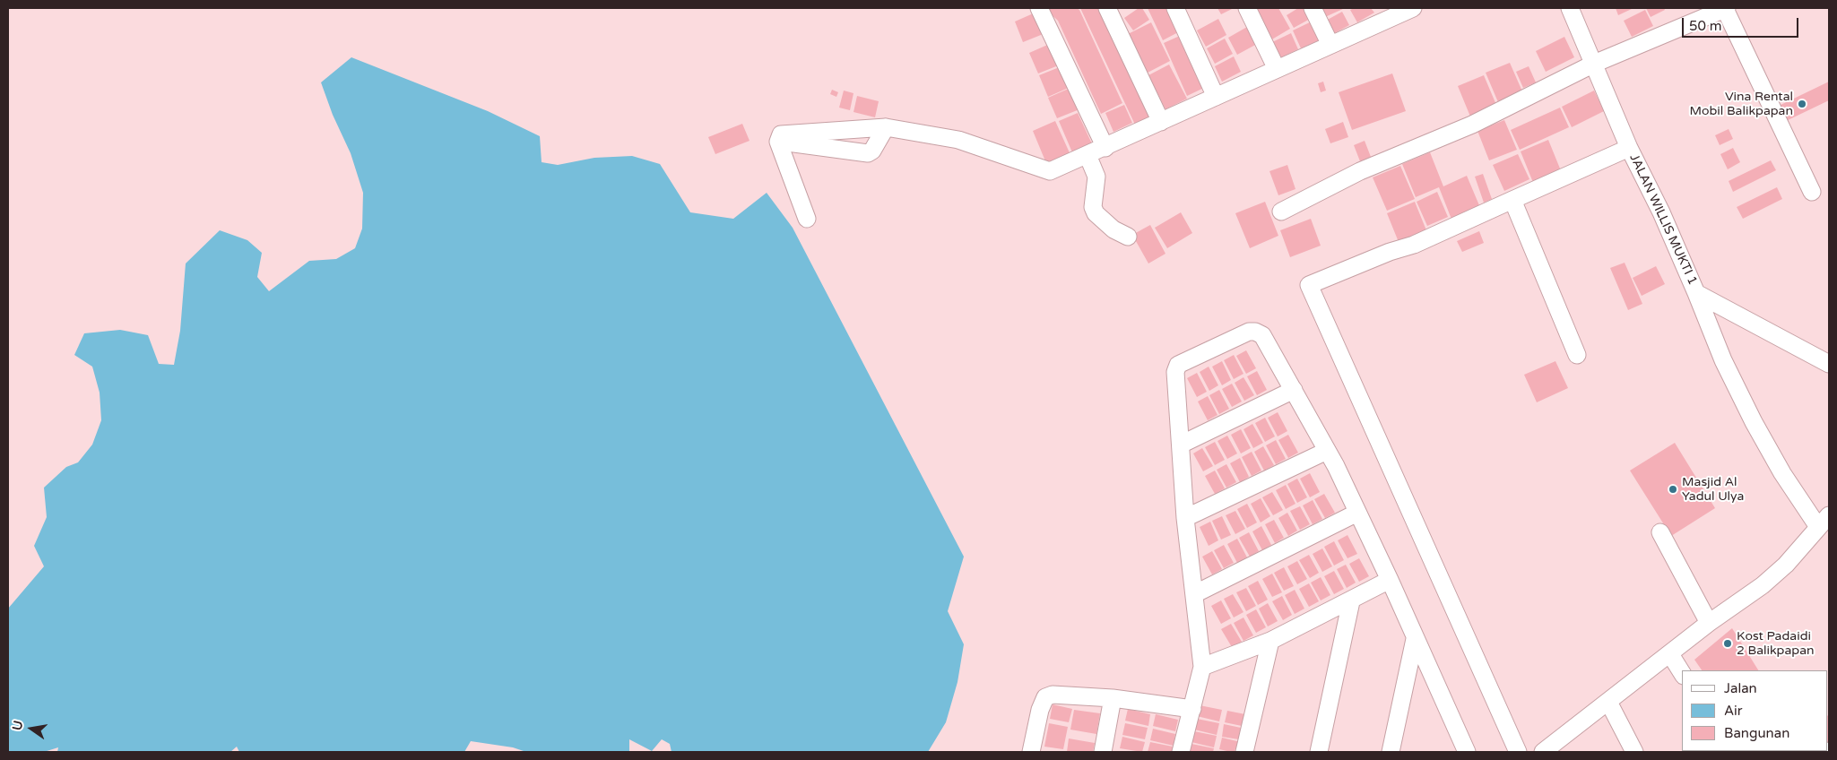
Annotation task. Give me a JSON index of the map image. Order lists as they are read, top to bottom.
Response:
{
  "streets": {
    "street": ["JALAN WILLIS MUKTI 1"]
  },
  "places": ["Vina Rental Mobil Balikpapan", "Masjid Al Yadul Ulya", "Kost Padaidi 2 Balikpapan"],
  "legend": ["Jalan", "Air", "Bangunan"],
  "scale_bar": "50 m",
  "north": "left"
}
